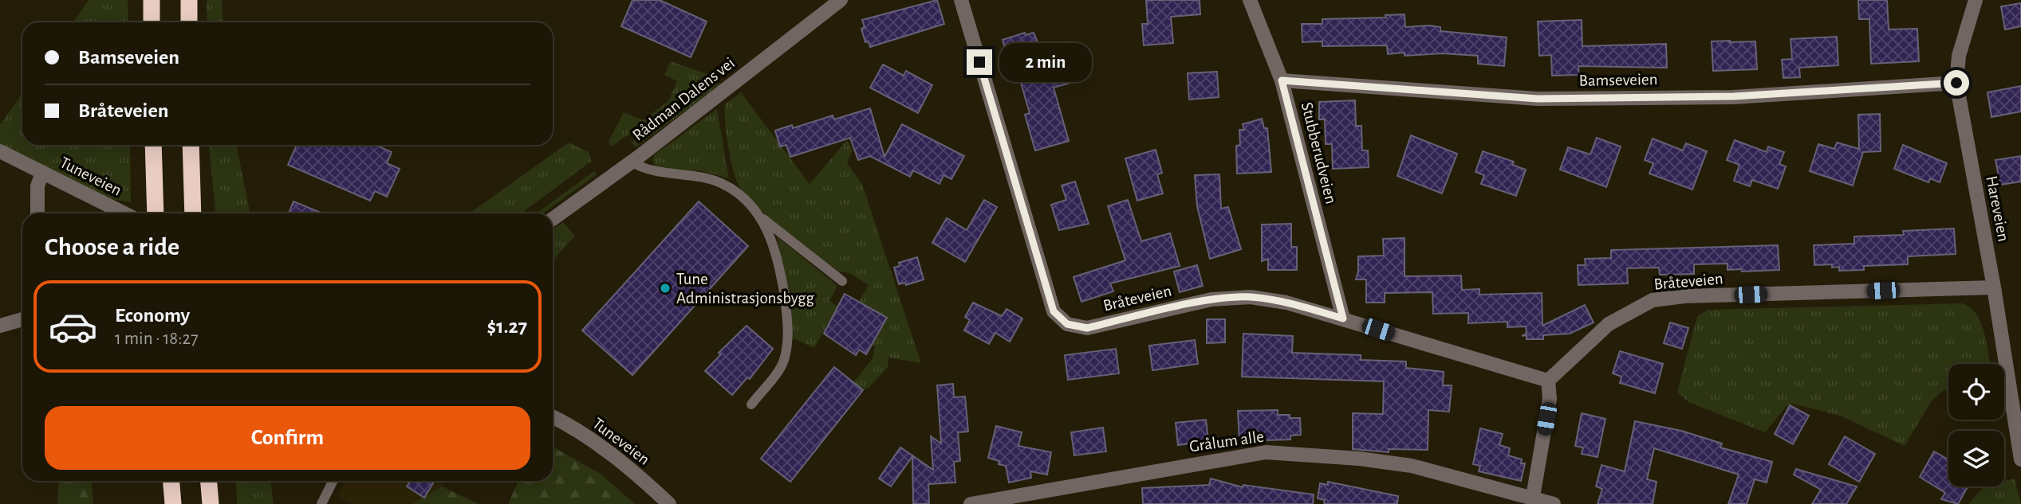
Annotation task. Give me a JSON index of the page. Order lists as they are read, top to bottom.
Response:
{
  "streets": {
    "street": [
      "Bamseveien",
      "Rådman Dalens vei",
      "Stubberudveien",
      "Tuneveien",
      "Hareveien",
      "Bråteveien",
      "Grålum alle"
    ]
  },
  "crossings": [
    ["Bamseveien", "Stubberudveien"],
    ["Bamseveien", "Hareveien"],
    ["Stubberudveien", "Bråteveien"],
    ["Hareveien", "Bråteveien"]
  ],
  "places": ["Tune Administrasjonsbygg"],
  "page": {
    "banner": ["Bamseveien", "Bråteveien"],
    "bubble": "2 min",
    "heading": "Choose a ride",
    "list": [
      {
        "name": "Economy",
        "note": "1 min · 18:27",
        "value": "$1.27"
      }
    ],
    "buttons": "Confirm"
  }
}
